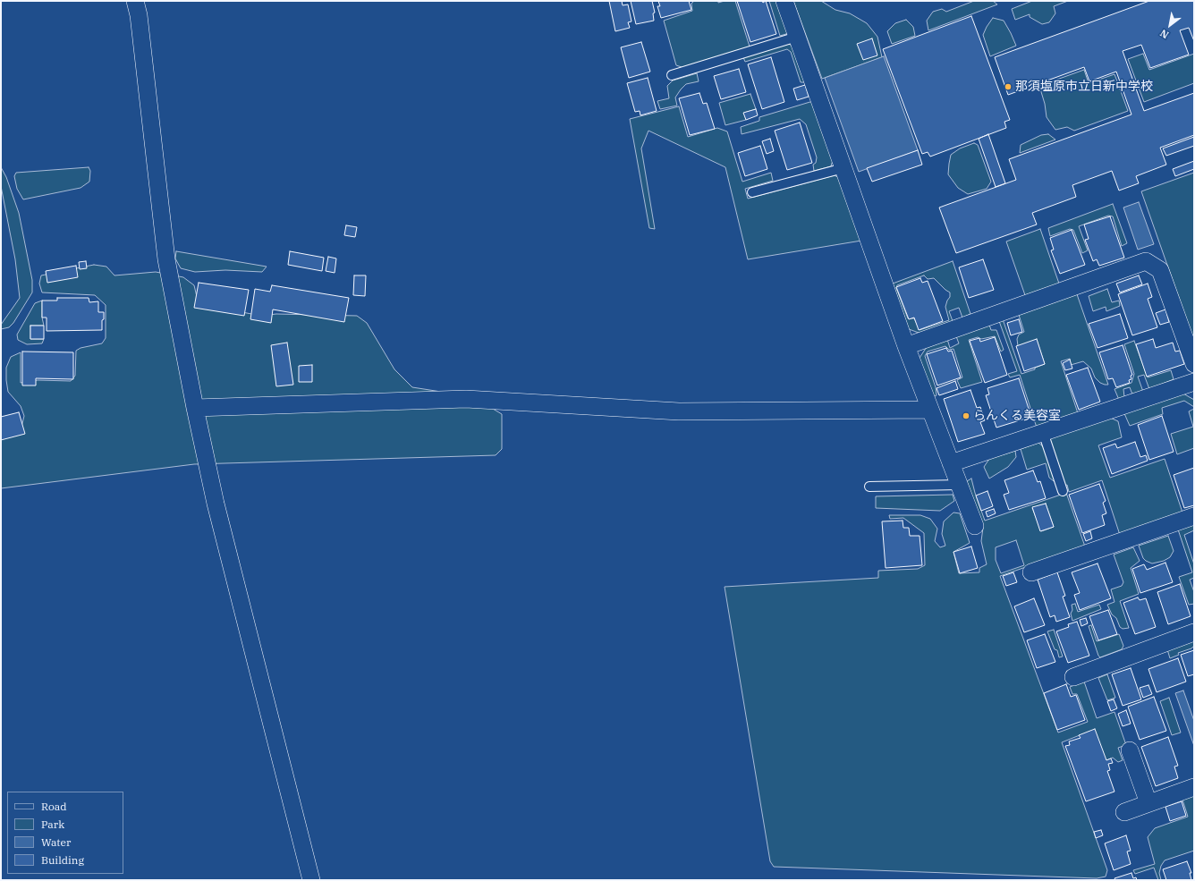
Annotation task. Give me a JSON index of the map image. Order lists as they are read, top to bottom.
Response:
{
  "places": ["那須塩原市立日新中学校", "らんくる美容室"],
  "legend": [
    "Road",
    "Park",
    "Water",
    "Building"
  ],
  "north": "bottom left"
}
